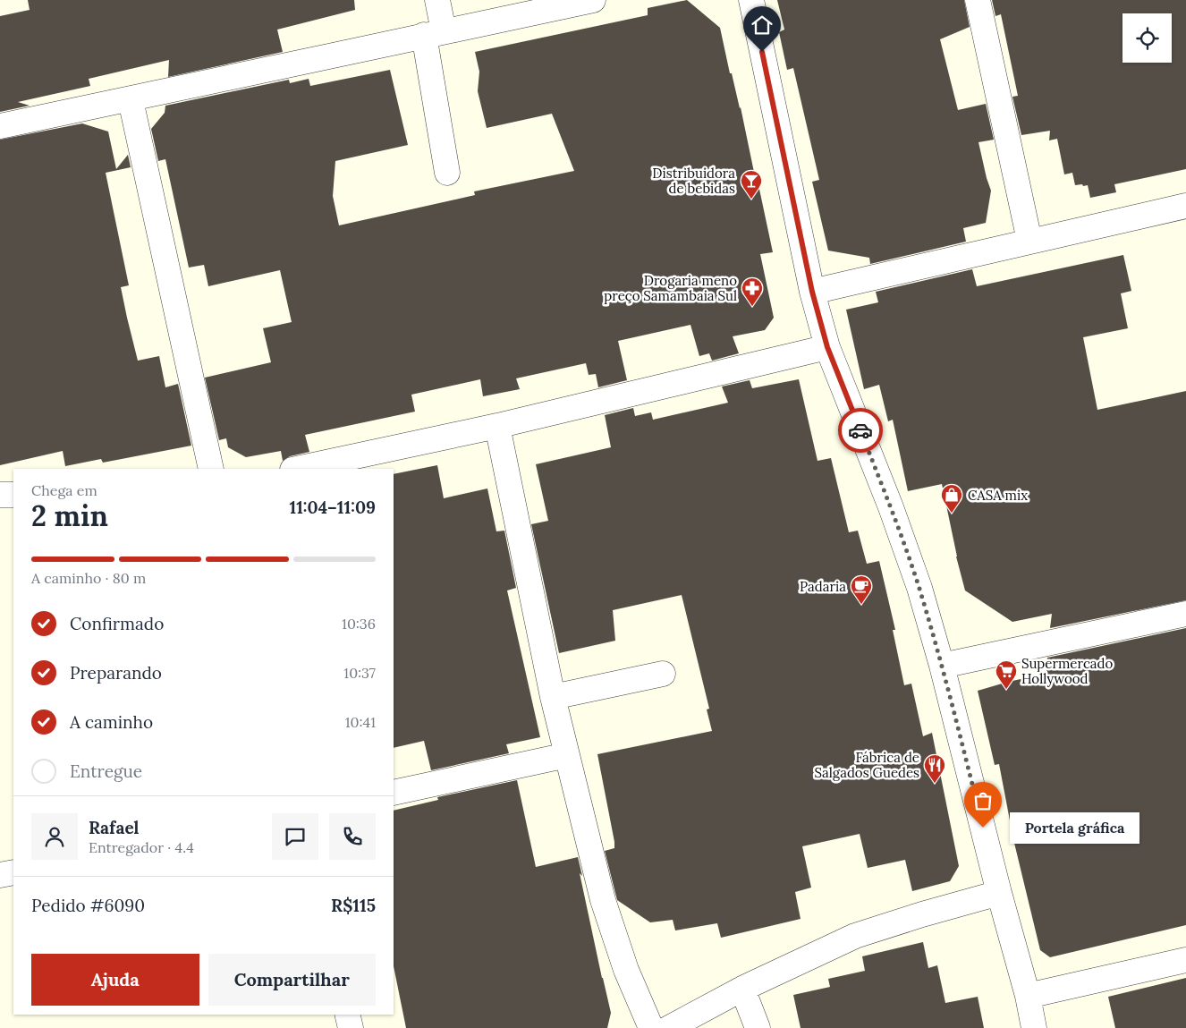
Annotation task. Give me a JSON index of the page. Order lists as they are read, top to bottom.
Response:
{
  "places": {
    "bar": ["Distribuidora de bebidas"],
    "pharmacy": ["Drogaria meno preço Samambaia Sul"],
    "shop": ["CASA mix"],
    "cafe": ["Padaria"],
    "supermarket": ["Supermercado Hollywood"],
    "restaurant": ["Fábrica de Salgados Guedes"],
    "other": ["Portela gráfica"]
  },
  "page": {
    "heading": ["2 min", "Chega em", "11:04–11:09"],
    "panel": [
      "Rafael",
      "Entregador · 4.4",
      "Pedido #6090",
      "R$115"
    ],
    "bar": "A caminho · 80 m",
    "list": [
      ["Confirmado", "10:36"],
      ["Preparando", "10:37"],
      ["A caminho", "10:41"],
      "Entregue"
    ],
    "bubble": "Portela gráfica",
    "buttons": ["Ajuda", "Compartilhar"]
  }
}
